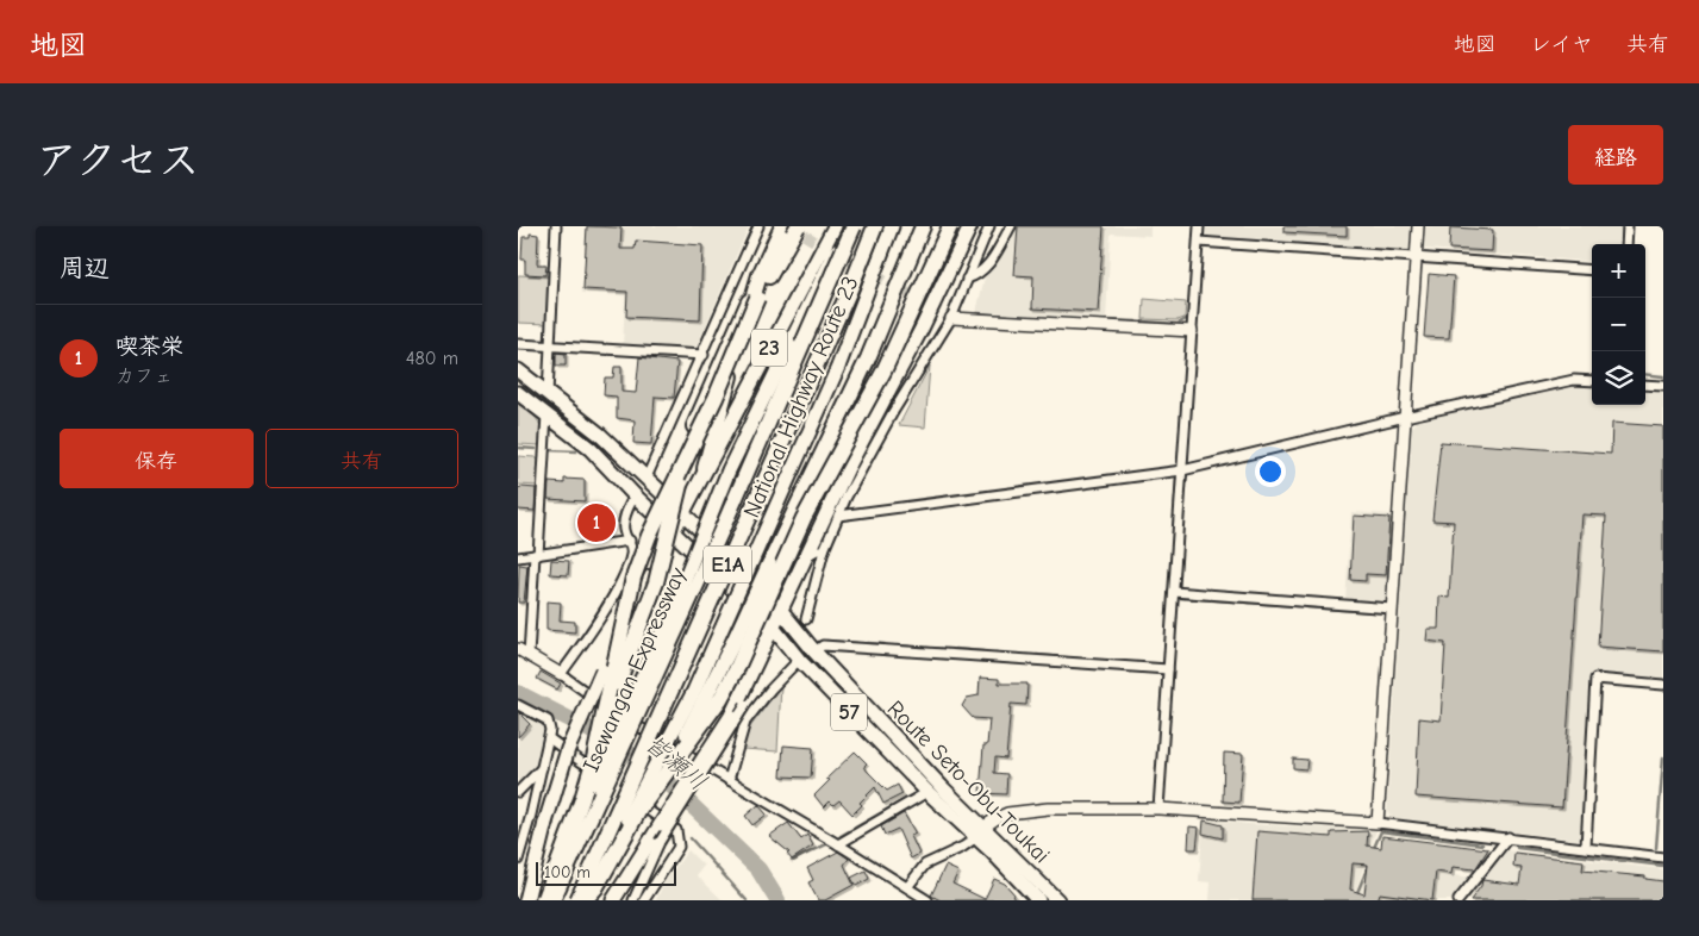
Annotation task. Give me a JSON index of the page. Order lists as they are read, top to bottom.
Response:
{
  "streets": {
    "highway": ["E1A", "Isewangan Expressway"],
    "main road": [
      "23",
      "National Highway Route 23",
      "57",
      "Route Seto-Obu-Toukai"
    ]
  },
  "crossings": [
    ["23", "Route Seto-Obu-Toukai"]
  ],
  "water": ["皆瀬川"],
  "scale_bar": "100 m",
  "page": {
    "header": "地図",
    "nav": ["地図", "レイヤ", "共有"],
    "title": "アクセス",
    "buttons": [
      "経路",
      ["保存", "共有"]
    ],
    "heading": "周辺",
    "map_buttons": ["+", "−"],
    "list": [
      {
        "mark": "1",
        "name": "喫茶栄",
        "note": "カフェ",
        "value": "480 m"
      }
    ],
    "pins": "1",
    "scale": "100 m"
  }
}
